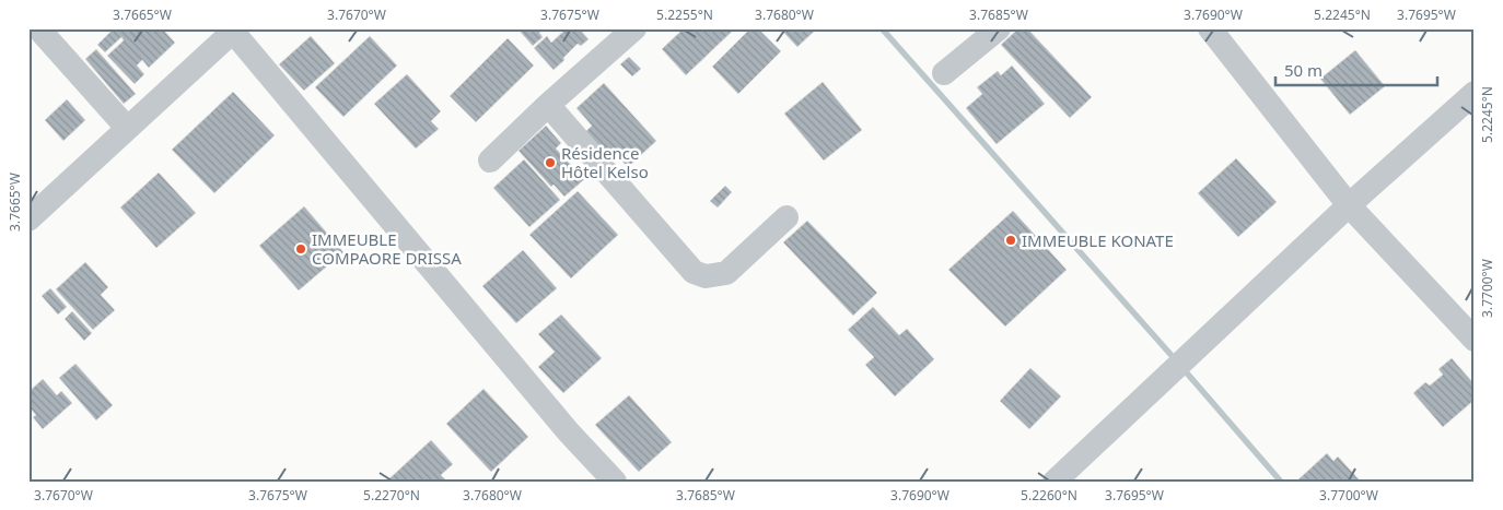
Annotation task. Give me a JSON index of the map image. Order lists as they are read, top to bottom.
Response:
{
  "places": ["Résidence Hôtel Kelso", "IMMEUBLE KONATE", "IMMEUBLE COMPAORE DRISSA"],
  "scale_bar": "50 m",
  "coordinates": [
    "3.7665°W",
    "3.7670°W",
    "3.7675°W",
    "5.2255°N",
    "3.7680°W",
    "3.7685°W",
    "3.7690°W",
    "5.2245°N",
    "3.7695°W",
    "3.7700°W",
    "5.2270°N",
    "5.2260°N"
  ]
}
